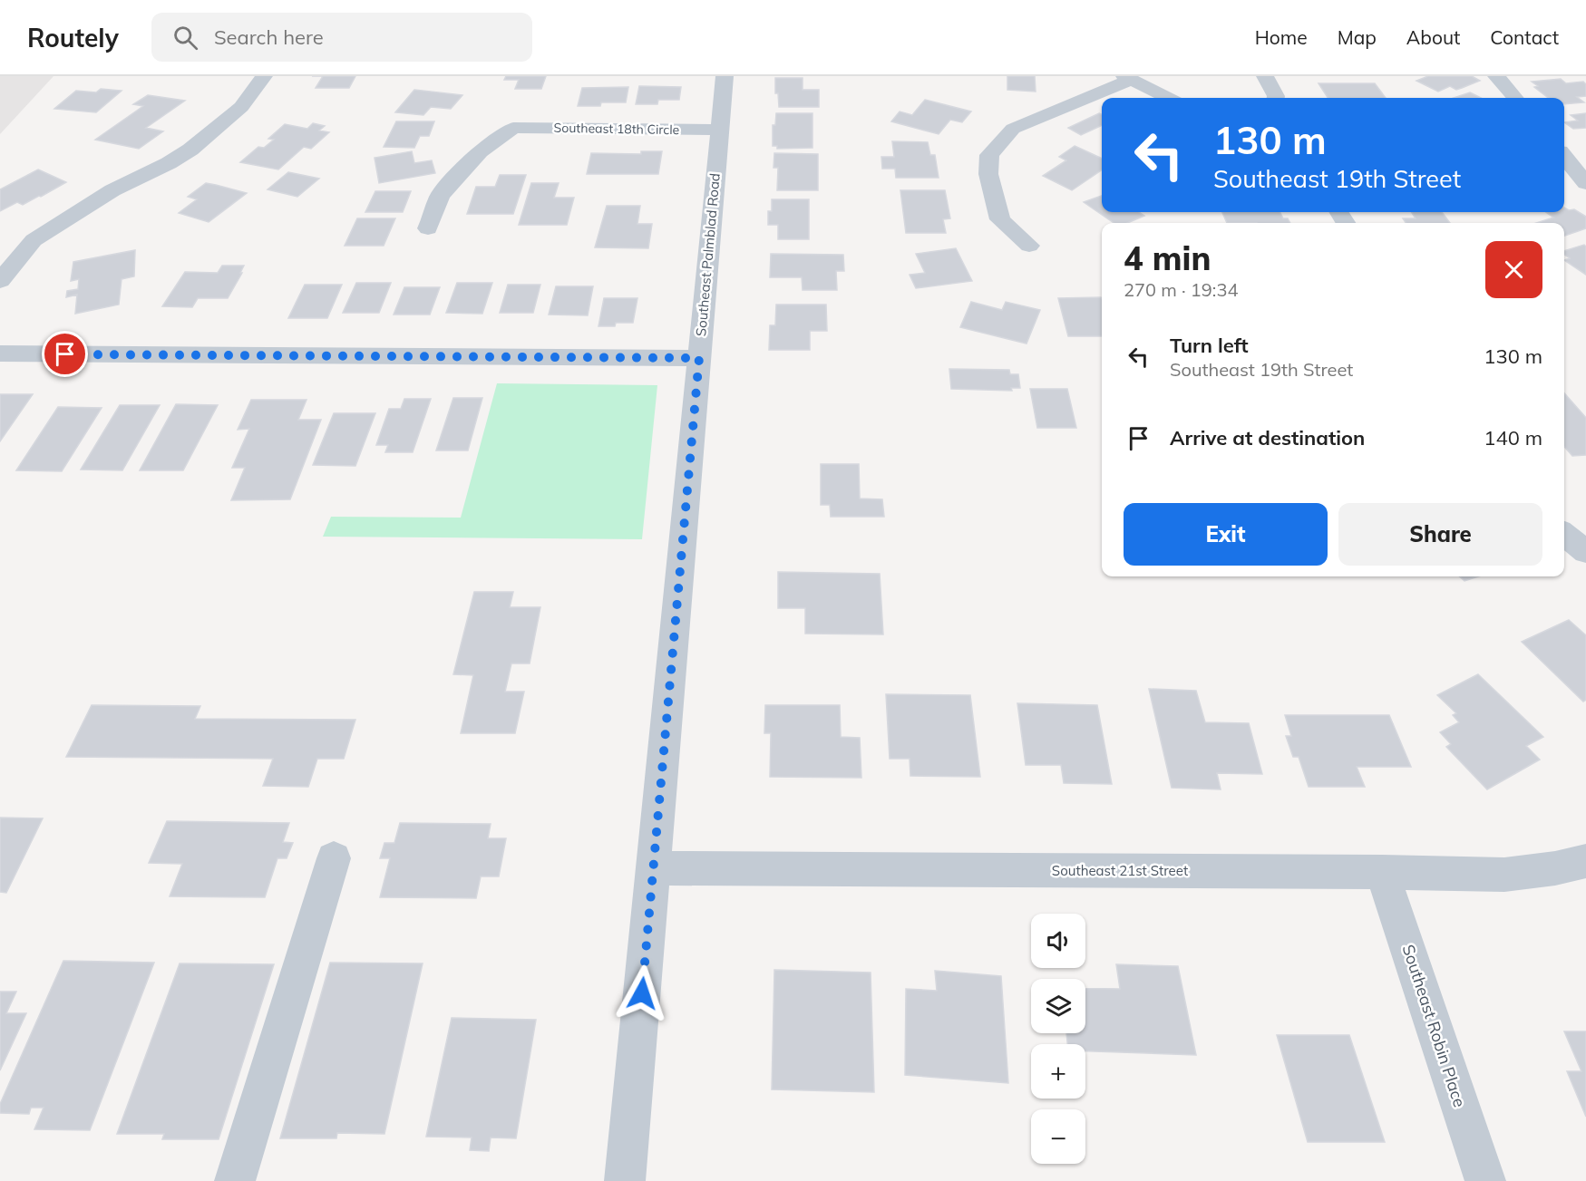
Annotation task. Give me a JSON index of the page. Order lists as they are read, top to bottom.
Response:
{
  "streets": {
    "street": [
      "Southeast 18th Circle",
      "Southeast Palmblad Road",
      "Southeast 21st Street",
      "Southeast Robin Place"
    ]
  },
  "crossings": [
    ["Southeast 18th Circle", "Southeast Palmblad Road"],
    ["Southeast Palmblad Road", "Southeast 21st Street"],
    ["Southeast 21st Street", "Southeast Robin Place"]
  ],
  "page": {
    "header": "Routely",
    "search": "Search here",
    "nav": [
      "Home",
      "Map",
      "About",
      "Contact"
    ],
    "turn": ["130 m", "Southeast 19th Street"],
    "heading": ["4 min", "270 m · 19:34"],
    "list": [
      {
        "name": "Turn left",
        "note": "Southeast 19th Street",
        "value": "130 m"
      },
      {
        "name": "Arrive at destination",
        "value": "140 m"
      }
    ],
    "buttons": ["Exit", "Share"],
    "map_buttons": ["+", "−"]
  }
}
